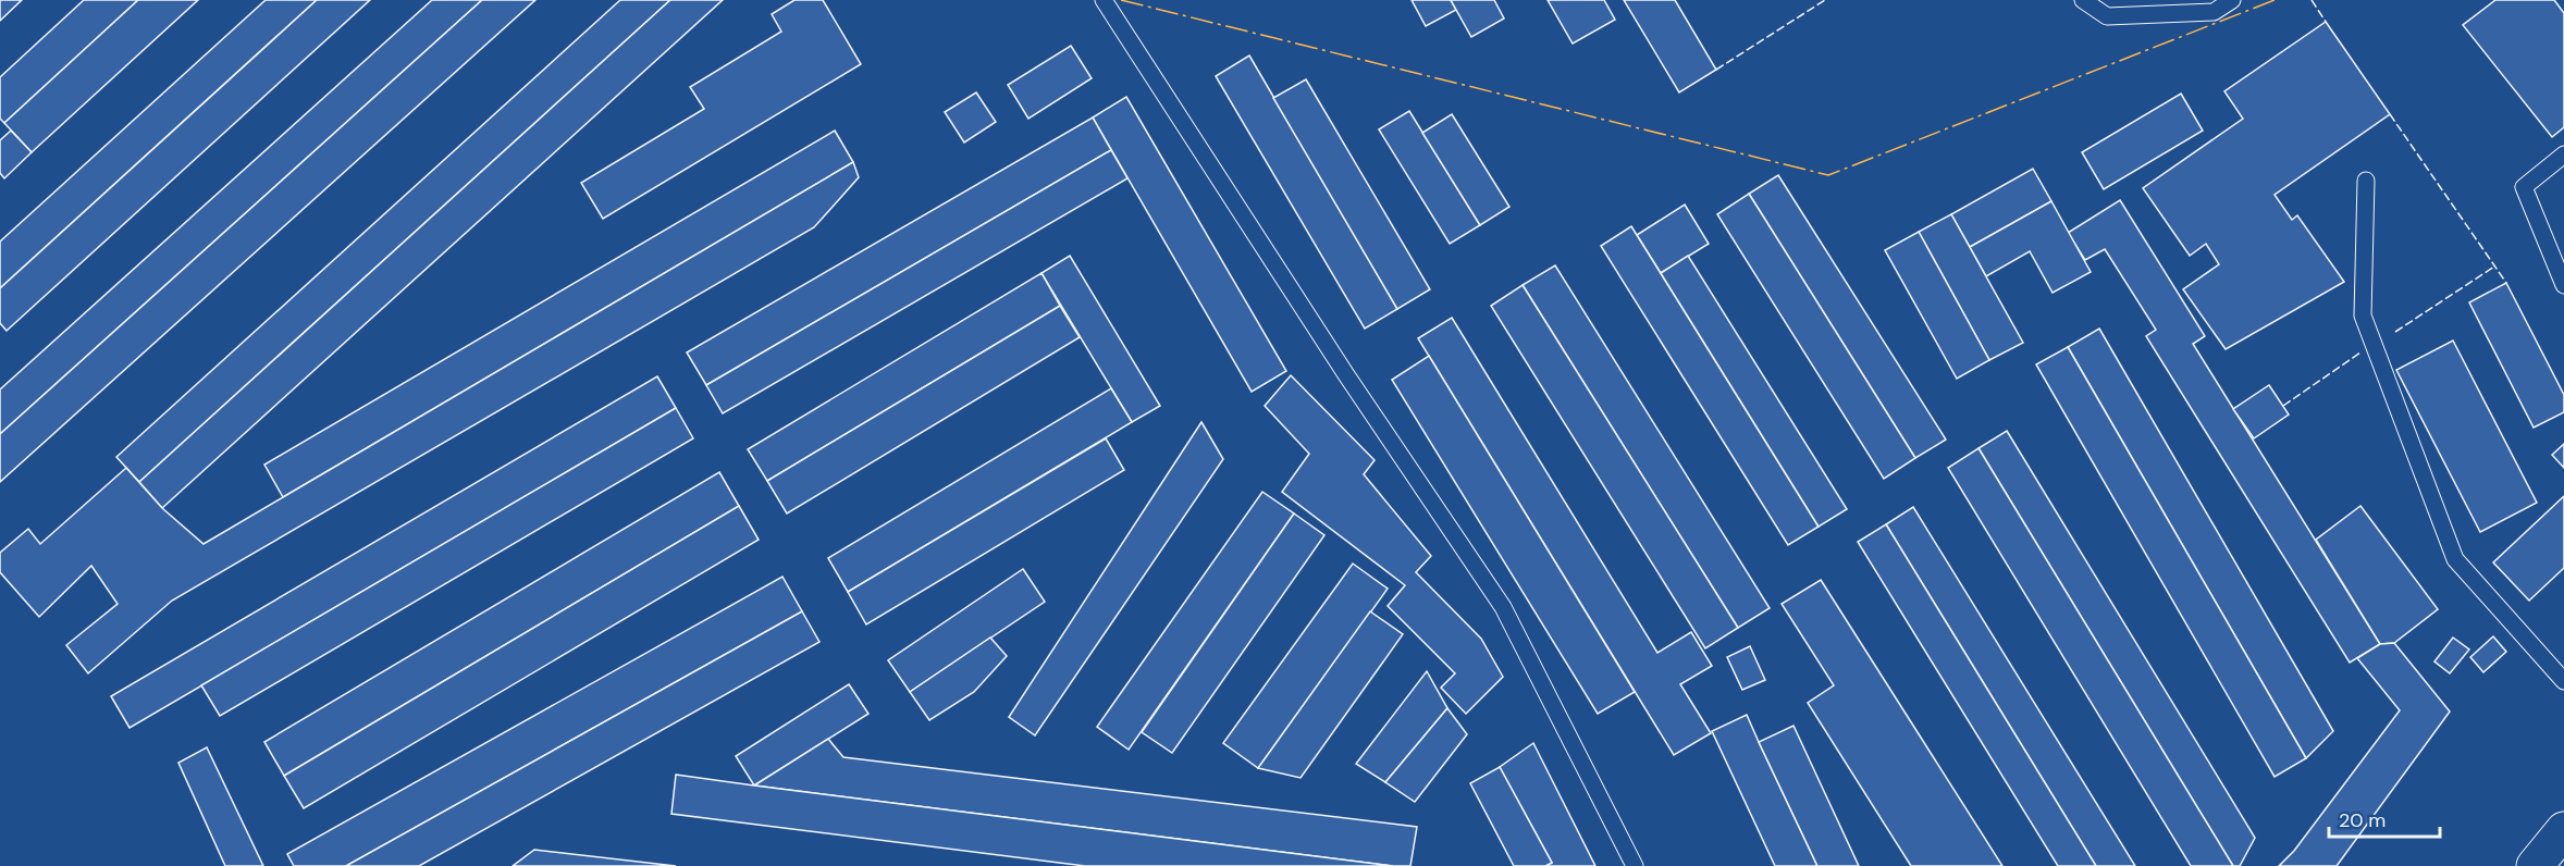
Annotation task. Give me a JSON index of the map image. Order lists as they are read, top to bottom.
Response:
{
  "scale_bar": "20 m"
}
